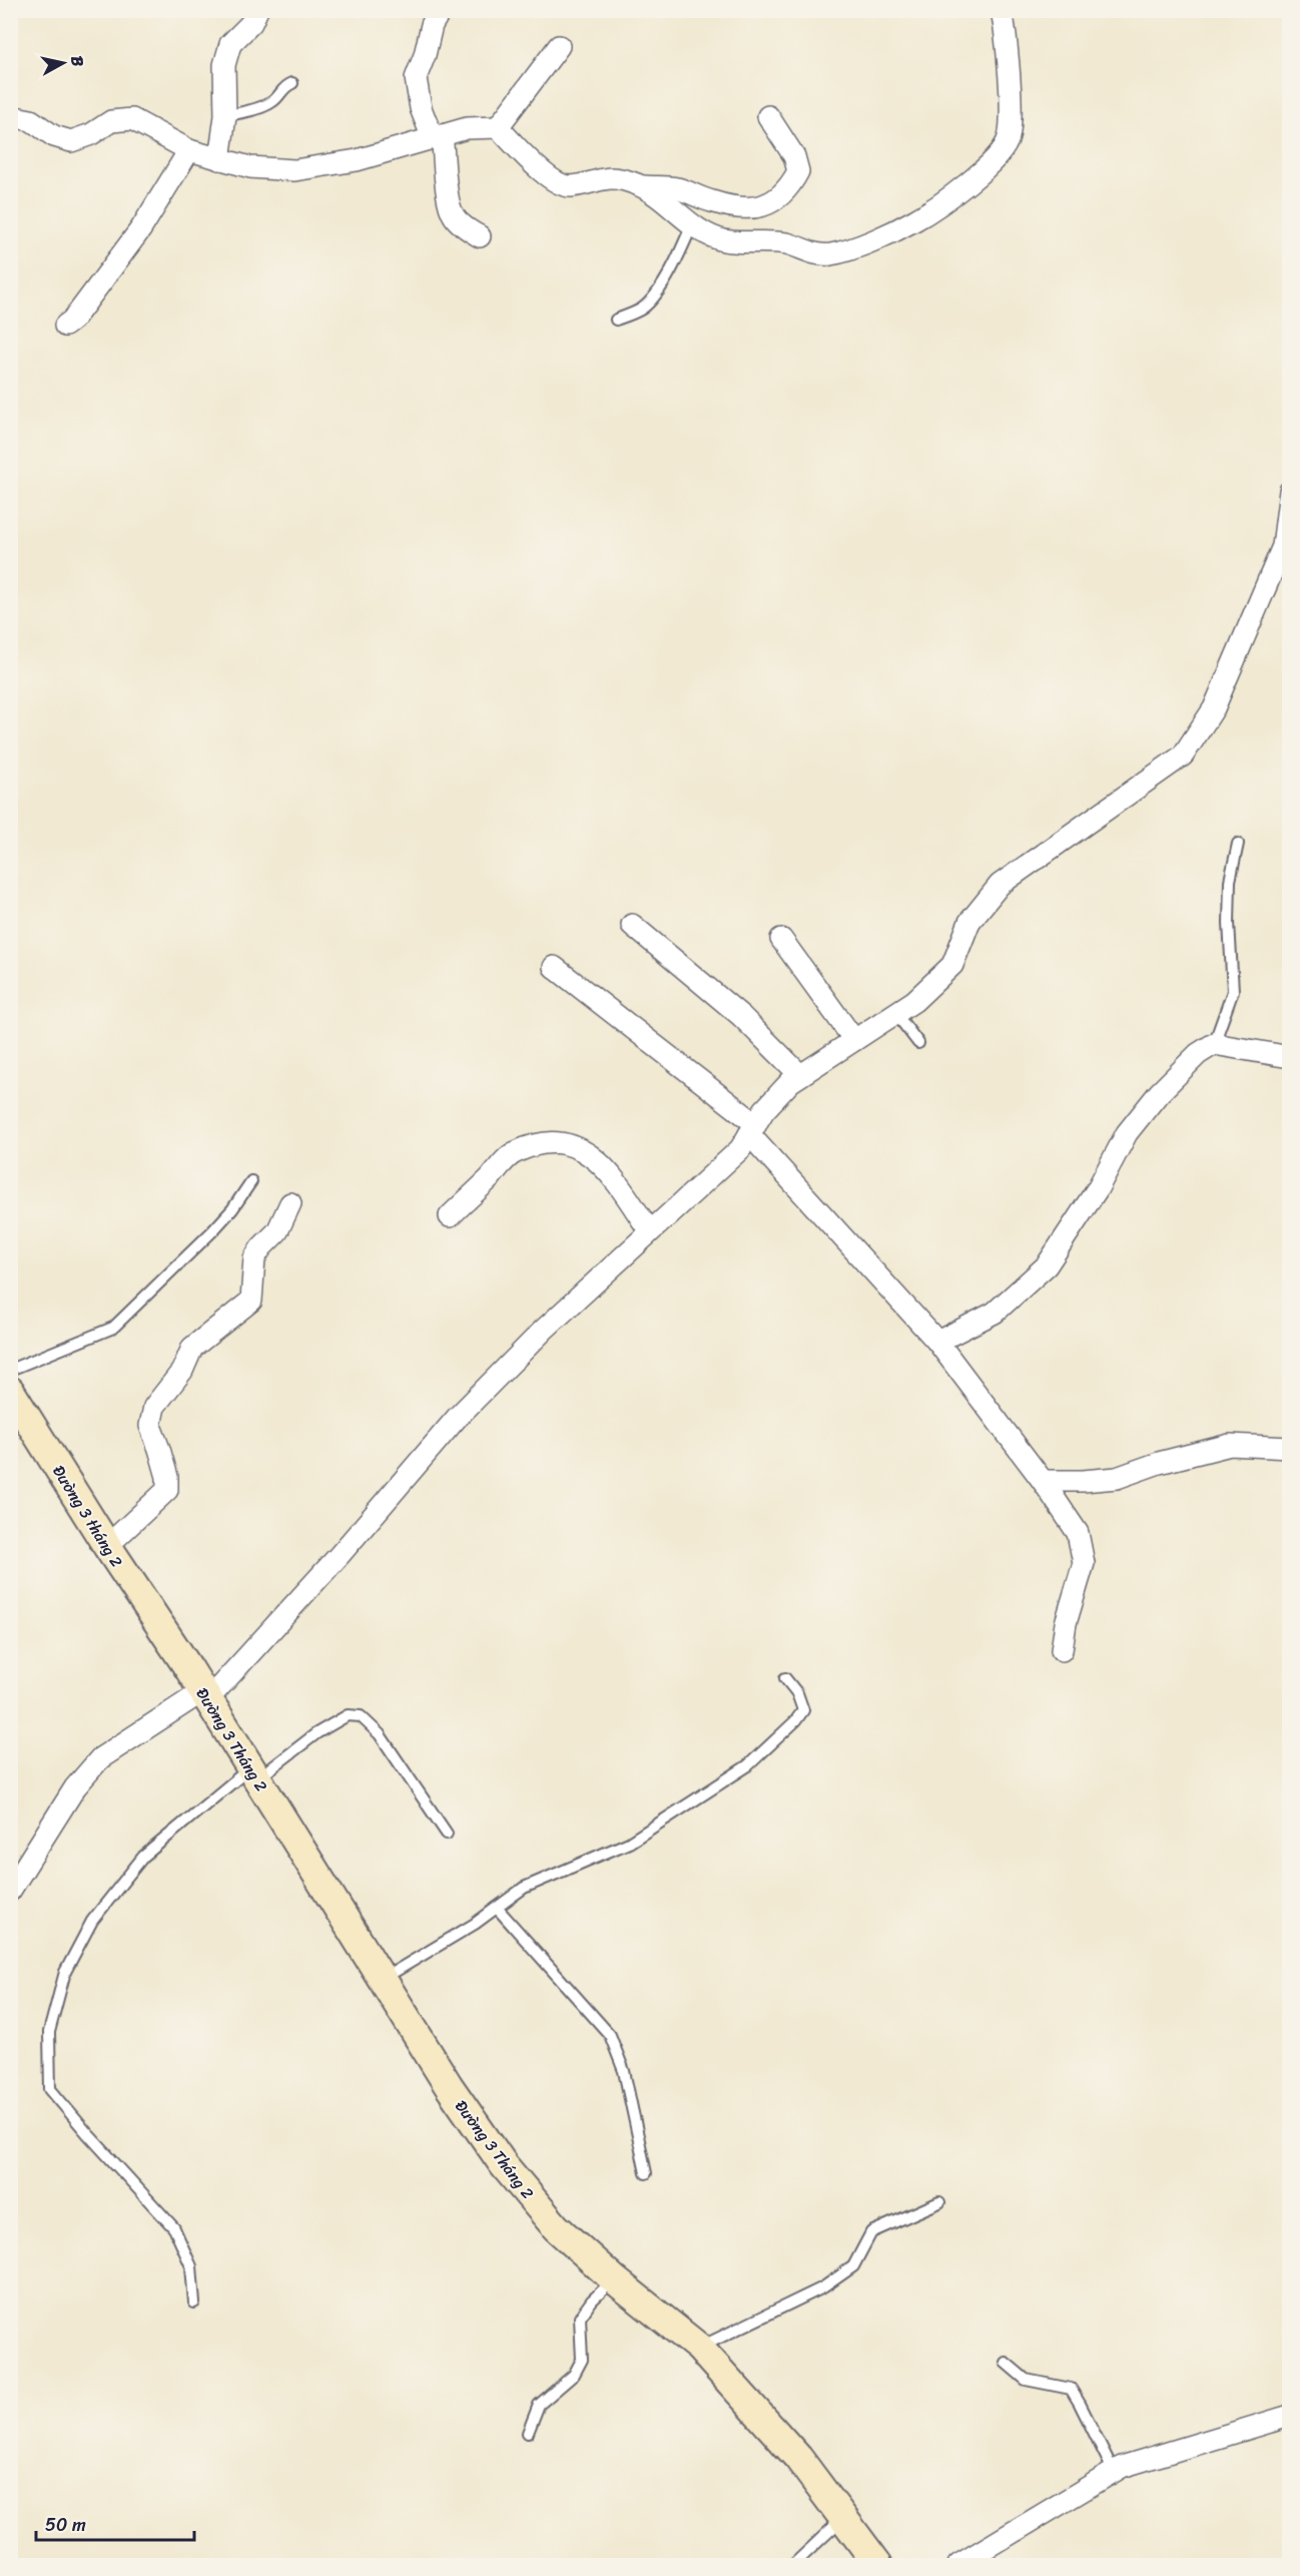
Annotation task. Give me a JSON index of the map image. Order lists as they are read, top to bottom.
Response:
{
  "streets": {
    "main road": ["Đường 3 tháng 2", "Đường 3 Tháng 2"]
  },
  "crossings": [
    ["Đường 3 tháng 2", "Đường 3 Tháng 2"]
  ],
  "scale_bar": "50 m",
  "north": "right"
}
